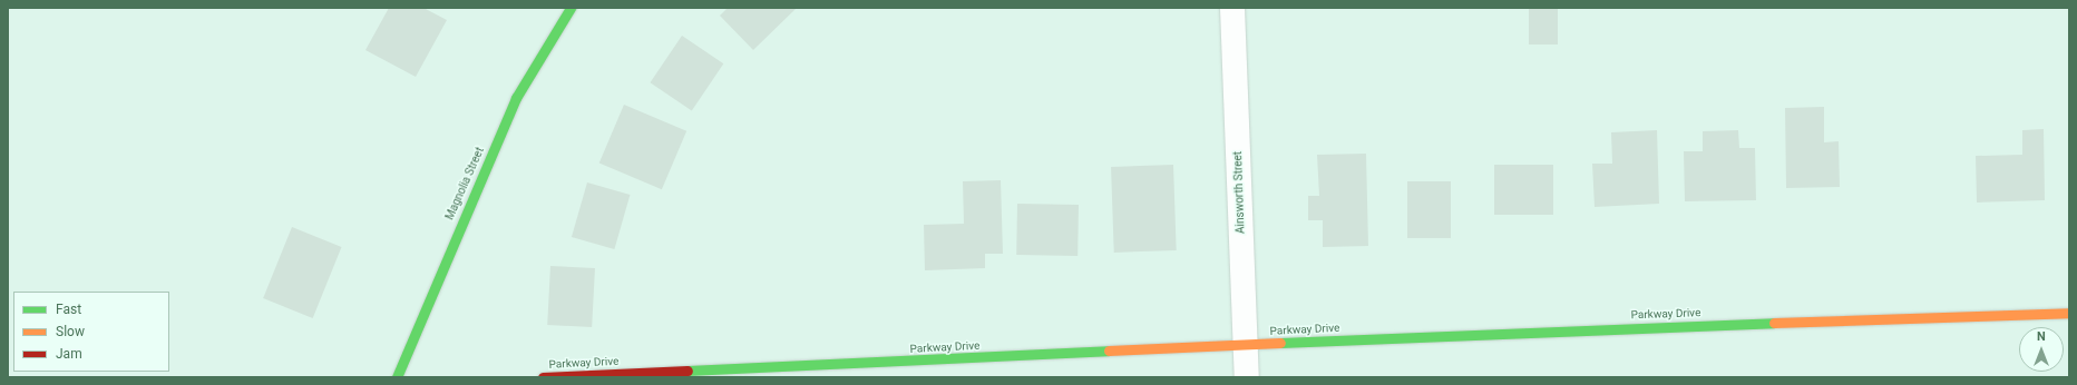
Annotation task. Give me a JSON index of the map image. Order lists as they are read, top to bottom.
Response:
{
  "streets": {
    "street": ["Magnolia Street", "Ainsworth Street", "Parkway Drive"]
  },
  "crossings": [
    ["Ainsworth Street", "Parkway Drive"]
  ],
  "legend": ["Fast", "Slow", "Jam"],
  "north": "top"
}
